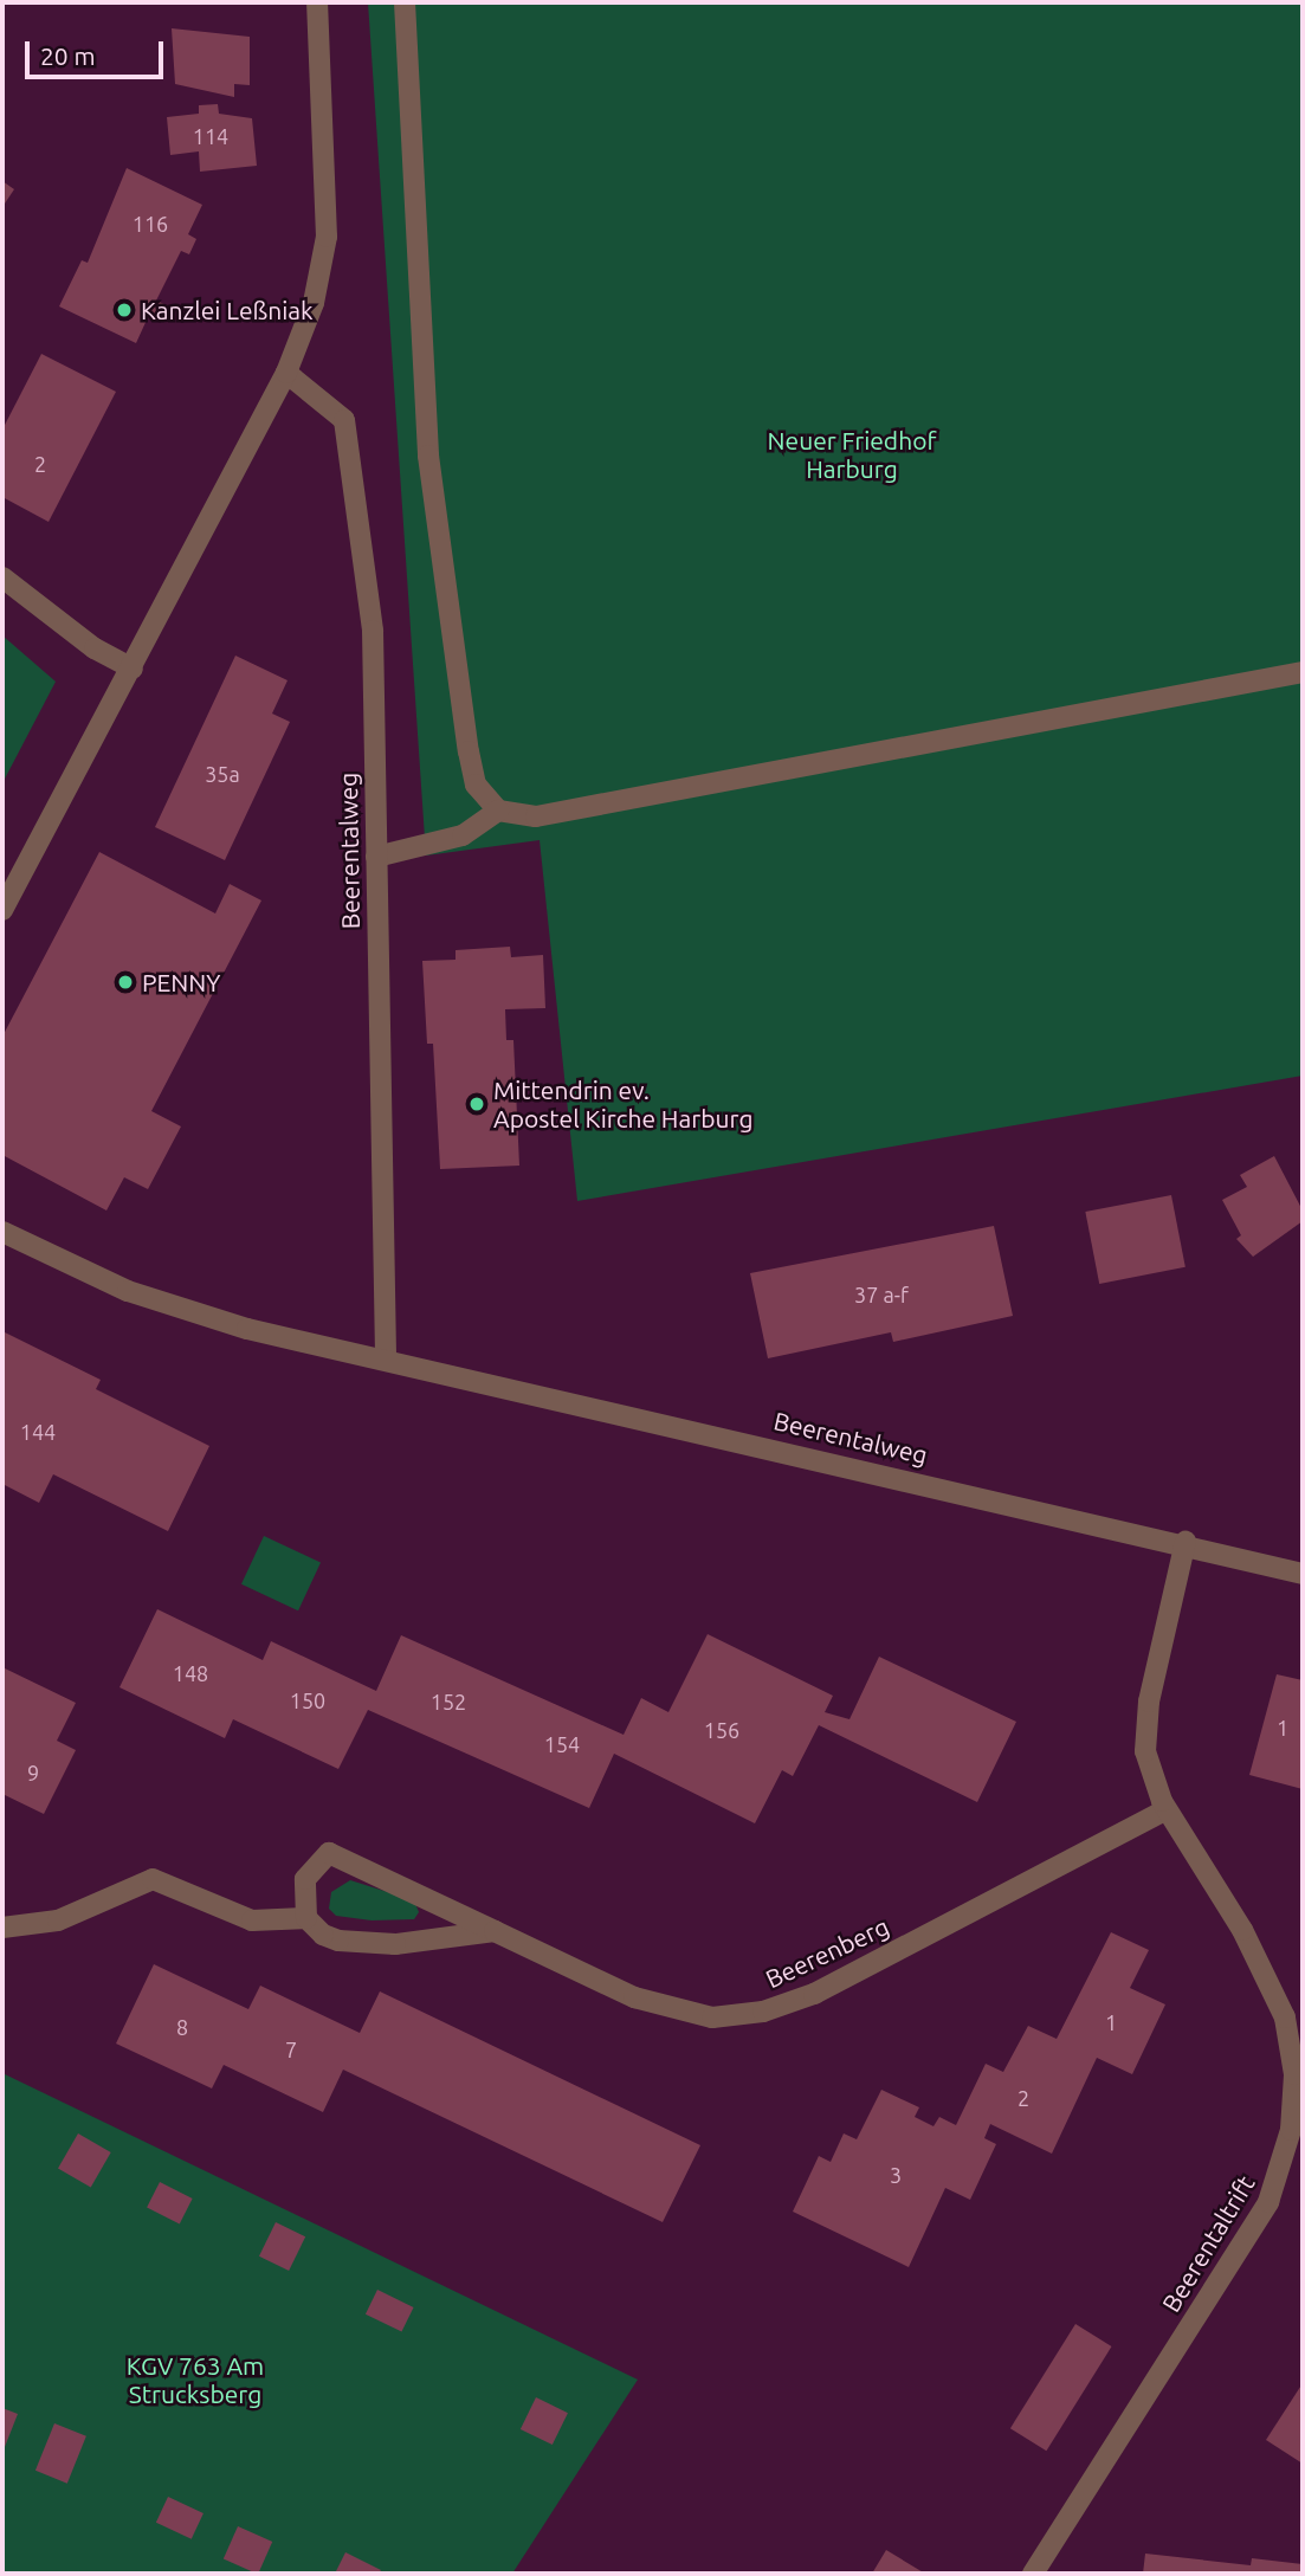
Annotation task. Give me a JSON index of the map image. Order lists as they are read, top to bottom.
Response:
{
  "streets": {
    "street": ["Beerentalweg", "Beerenberg", "Beerentaltrift"]
  },
  "crossings": [
    ["Beerentalweg", "Beerentaltrift"],
    ["Beerenberg", "Beerentaltrift"]
  ],
  "parks": ["Neuer Friedhof Harburg", "KGV 763 Am Strucksberg"],
  "places": ["Kanzlei Leßniak", "PENNY", "Mittendrin ev. Apostel Kirche Harburg"],
  "house_numbers": [
    "114",
    "116",
    "2",
    "35a",
    "37 a-f",
    "144",
    "148",
    "150",
    "152",
    "1",
    "156",
    "154",
    "9",
    "1",
    "8",
    "7",
    "2",
    "3"
  ],
  "scale_bar": "20 m"
}
